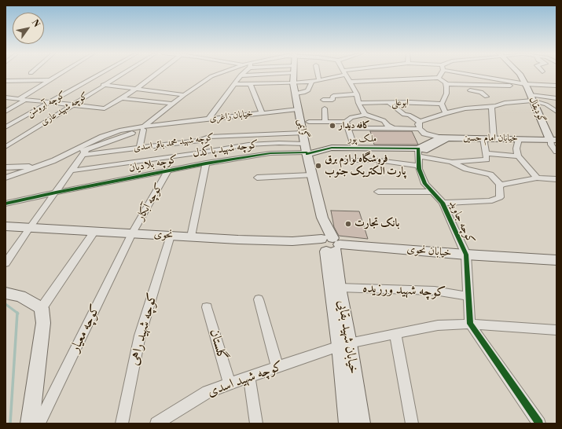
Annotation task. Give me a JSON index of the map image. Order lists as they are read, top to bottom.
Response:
{
  "streets": {
    "main road": [
      "گودبقال",
      "گرایمی",
      "خیابان امام حسین",
      "ملک پور",
      "نحوی",
      "خیابان نحوی",
      "خیابان شهید بقایی"
    ],
    "street": [
      "ابوعلی",
      "کوچه آبروشن",
      "کوچه شهید عاری",
      "خیابان زاغری",
      "کوچه شهید محمد باقر اسدی",
      "کوچه شهید پاکدل",
      "کوچه بلادیان",
      "کوچه آبکار",
      "کوچه جاوید",
      "کوچه شهید ورزیده",
      "کوچه معیار",
      "کوچه شهید راهی",
      "گلستان",
      "کوچه شهید اسدی"
    ]
  },
  "crossings": [
    ["گودبقال", "خیابان امام حسین"],
    ["خیابان زاغری", "گرایمی"],
    ["گرایمی", "ملک پور"],
    ["گرایمی", "کوچه شهید محمد باقر اسدی"],
    ["گرایمی", "کوچه شهید پاکدل"],
    ["گرایمی", "کوچه بلادیان"],
    ["گرایمی", "خیابان نحوی"],
    ["گرایمی", "خیابان شهید بقایی"],
    ["ملک پور", "کوچه شهید محمد باقر اسدی"],
    ["ملک پور", "کوچه شهید پاکدل"],
    ["ملک پور", "کوچه بلادیان"],
    ["ملک پور", "کوچه جاوید"],
    ["کوچه شهید محمد باقر اسدی", "کوچه شهید پاکدل"],
    ["کوچه شهید محمد باقر اسدی", "کوچه بلادیان"],
    ["کوچه شهید پاکدل", "کوچه بلادیان"],
    ["کوچه بلادیان", "کوچه آبکار"],
    ["کوچه آبکار", "نحوی"],
    ["کوچه آبکار", "کوچه معیار"],
    ["کوچه جاوید", "خیابان نحوی"],
    ["نحوی", "خیابان نحوی"],
    ["نحوی", "کوچه معیار"],
    ["نحوی", "کوچه شهید راهی"],
    ["خیابان نحوی", "خیابان شهید بقایی"],
    ["کوچه شهید ورزیده", "خیابان شهید بقایی"],
    ["خیابان شهید بقایی", "کوچه شهید اسدی"],
    ["گلستان", "کوچه شهید اسدی"]
  ],
  "places": ["کافه دیدار", "فروشگاه لوازم برق پارت الکتریک جنوب", "بانک تجارت"],
  "north": "top right"
}
